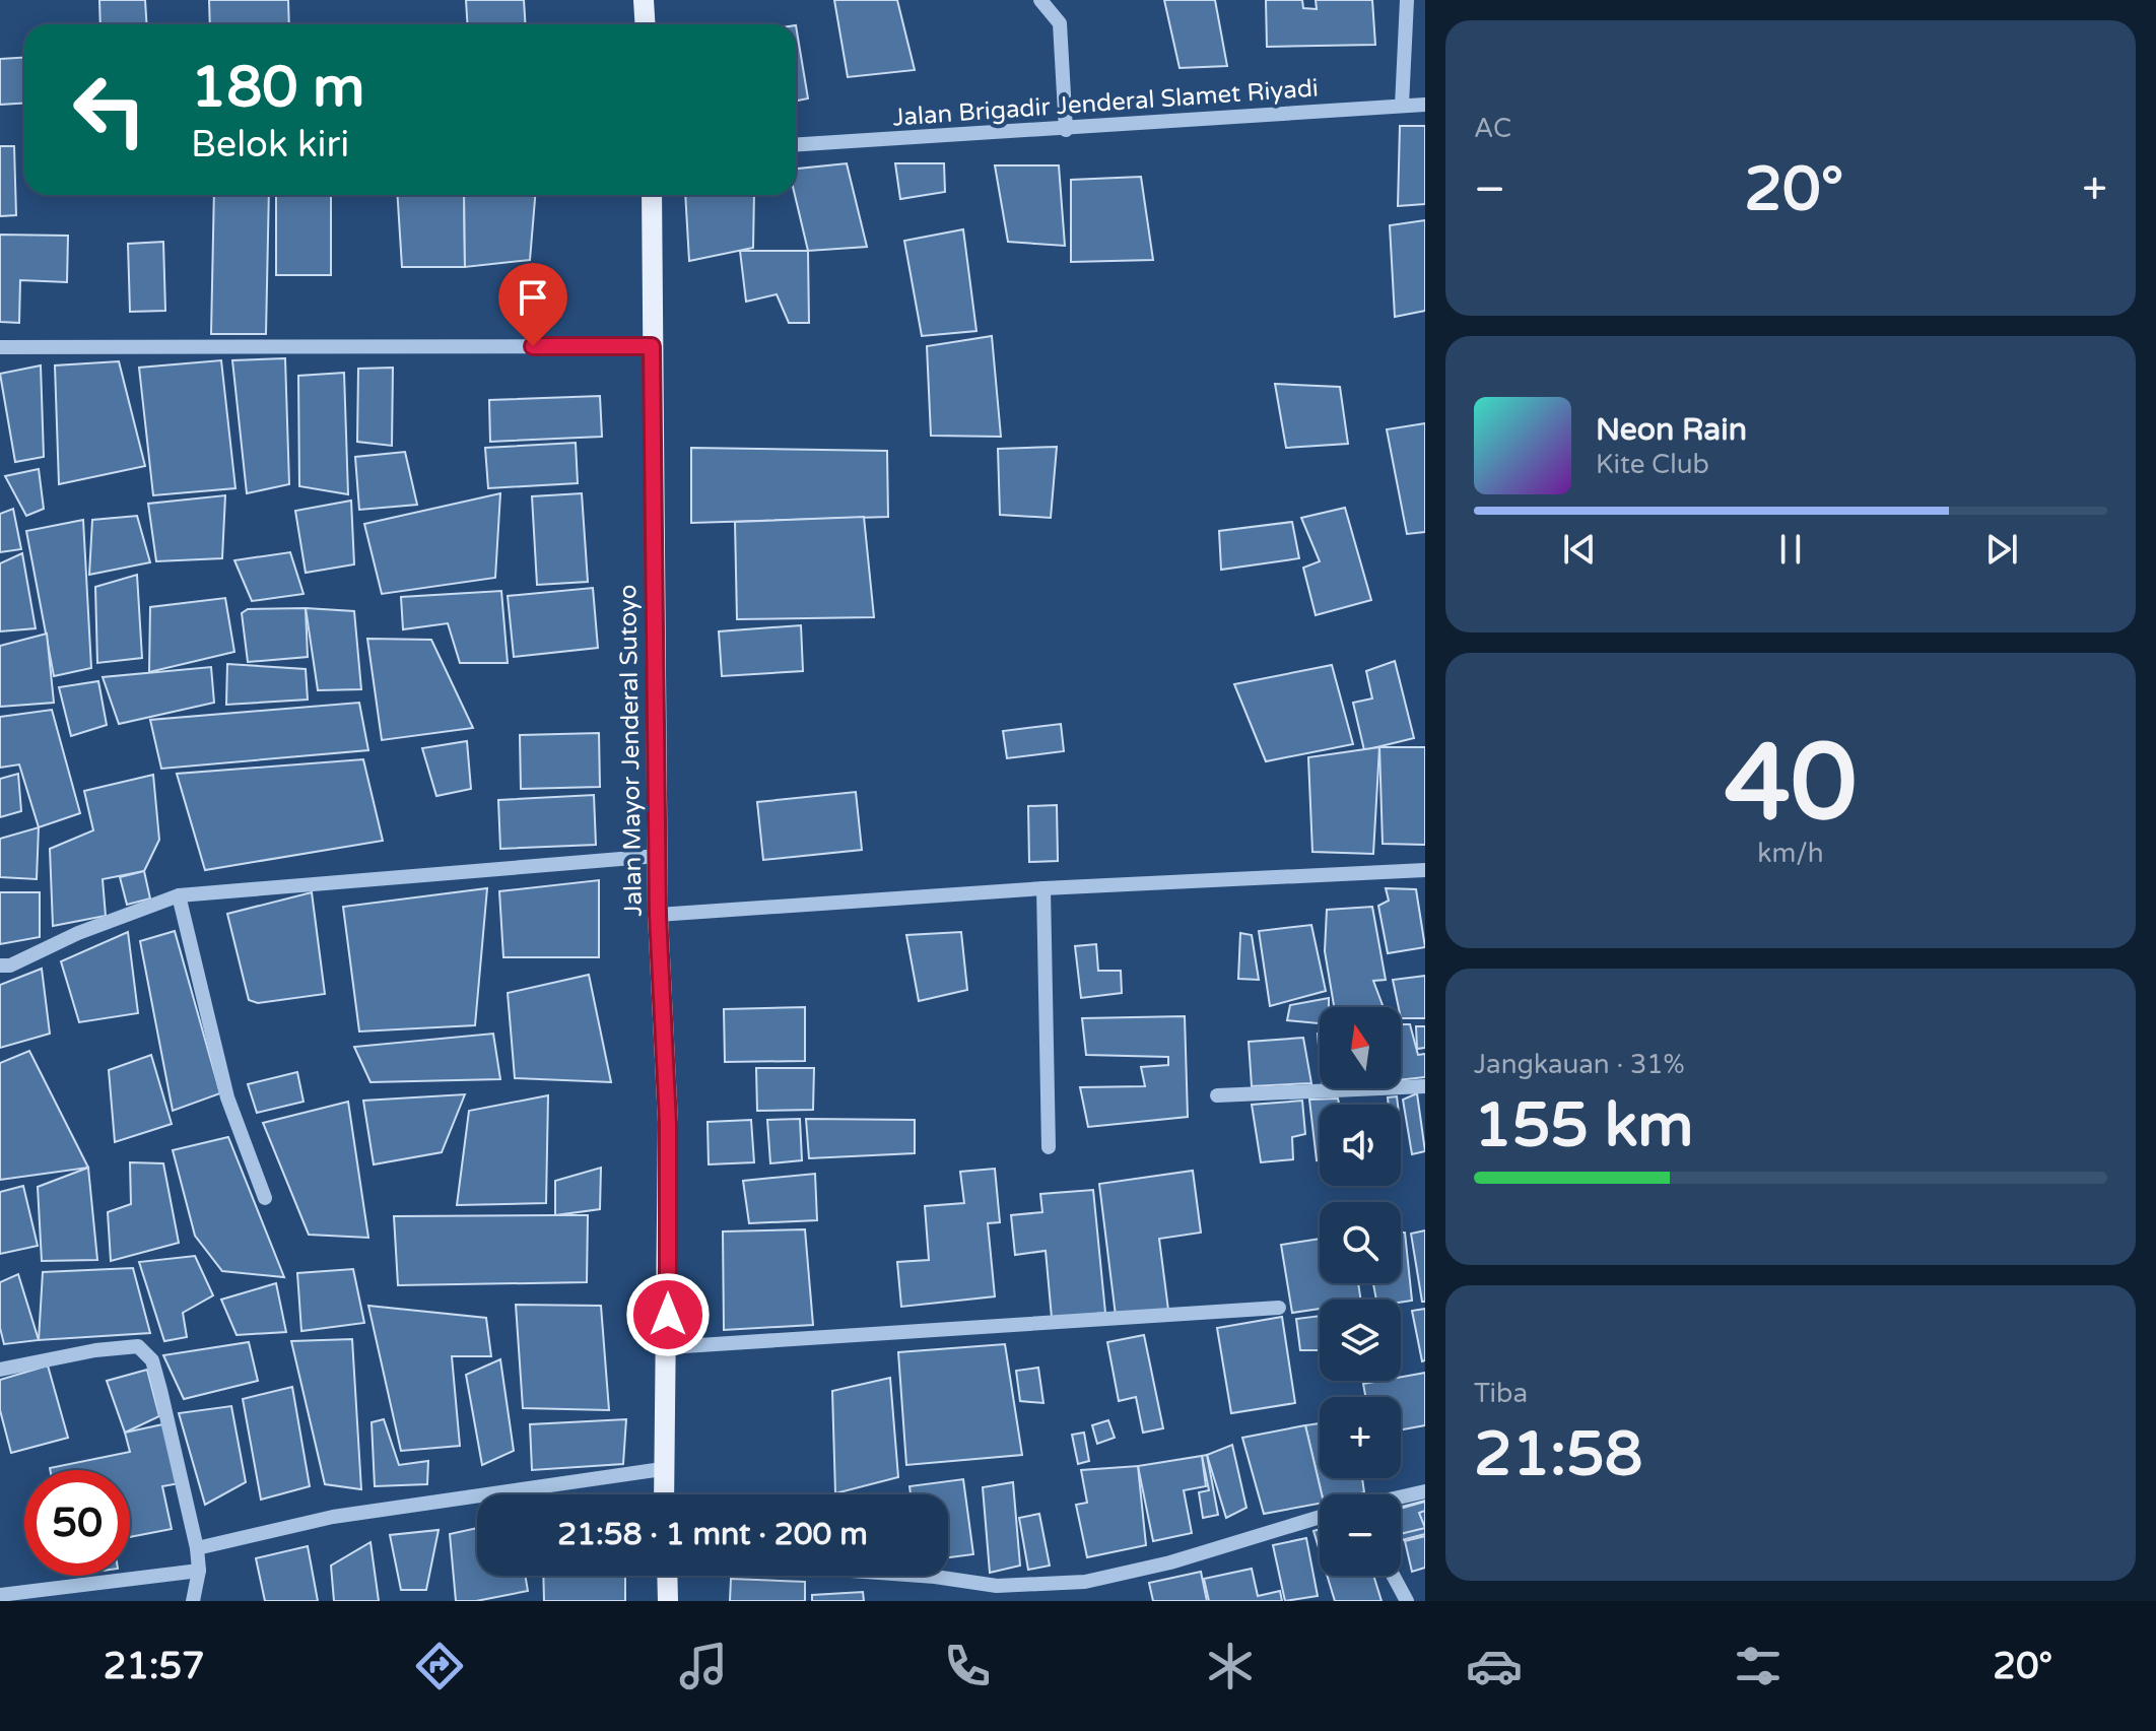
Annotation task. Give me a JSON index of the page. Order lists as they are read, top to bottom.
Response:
{
  "streets": {
    "main road": ["Jalan Mayor Jenderal Sutoyo"],
    "street": ["Jalan Brigadir Jenderal Slamet Riyadi"]
  },
  "north": "top",
  "page": {
    "tile": [
      "AC",
      ["40", "km/h"],
      ["Jangkauan · 31%", "155 km"],
      ["Tiba", "21:58"]
    ],
    "turn": ["180 m", "Belok kiri"],
    "heat": ["−", "20°", "+"],
    "song": ["Neon Rain", "Kite Club"],
    "map_buttons": ["+", "−"],
    "limit": "50",
    "trip": "21:58 · 1 mnt · 200 m",
    "tabs": ["21:57", "20°"]
  }
}
